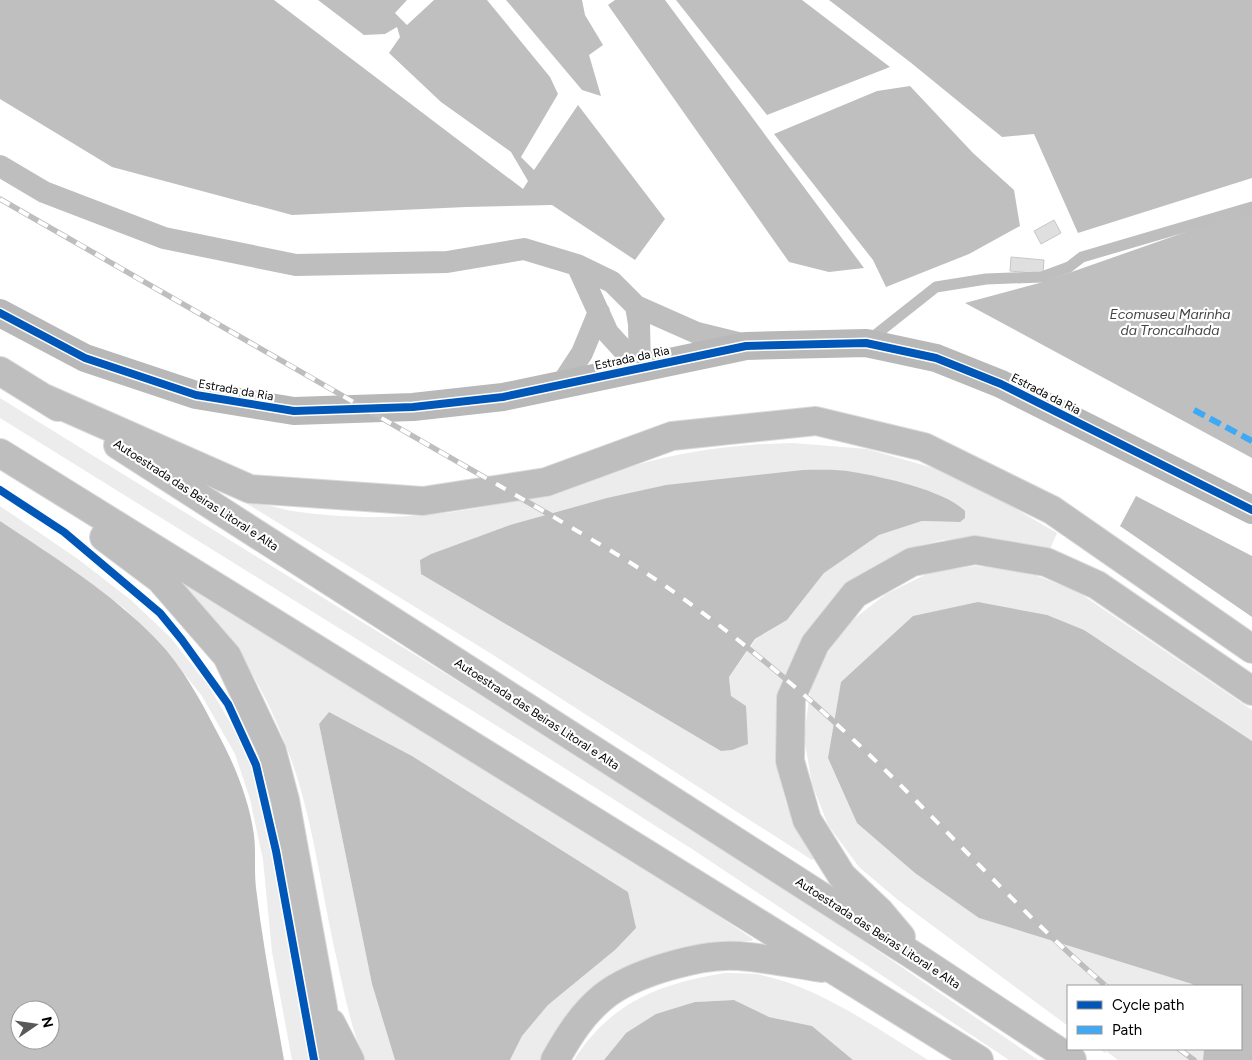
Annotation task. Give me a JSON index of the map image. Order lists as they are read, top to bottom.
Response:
{
  "streets": {
    "highway": ["Autoestrada das Beiras Litoral e Alta"],
    "street": ["Estrada da Ria"]
  },
  "water": ["Ecomuseu Marinha da Troncalhada"],
  "legend": ["Cycle path", "Path"],
  "north": "right"
}
